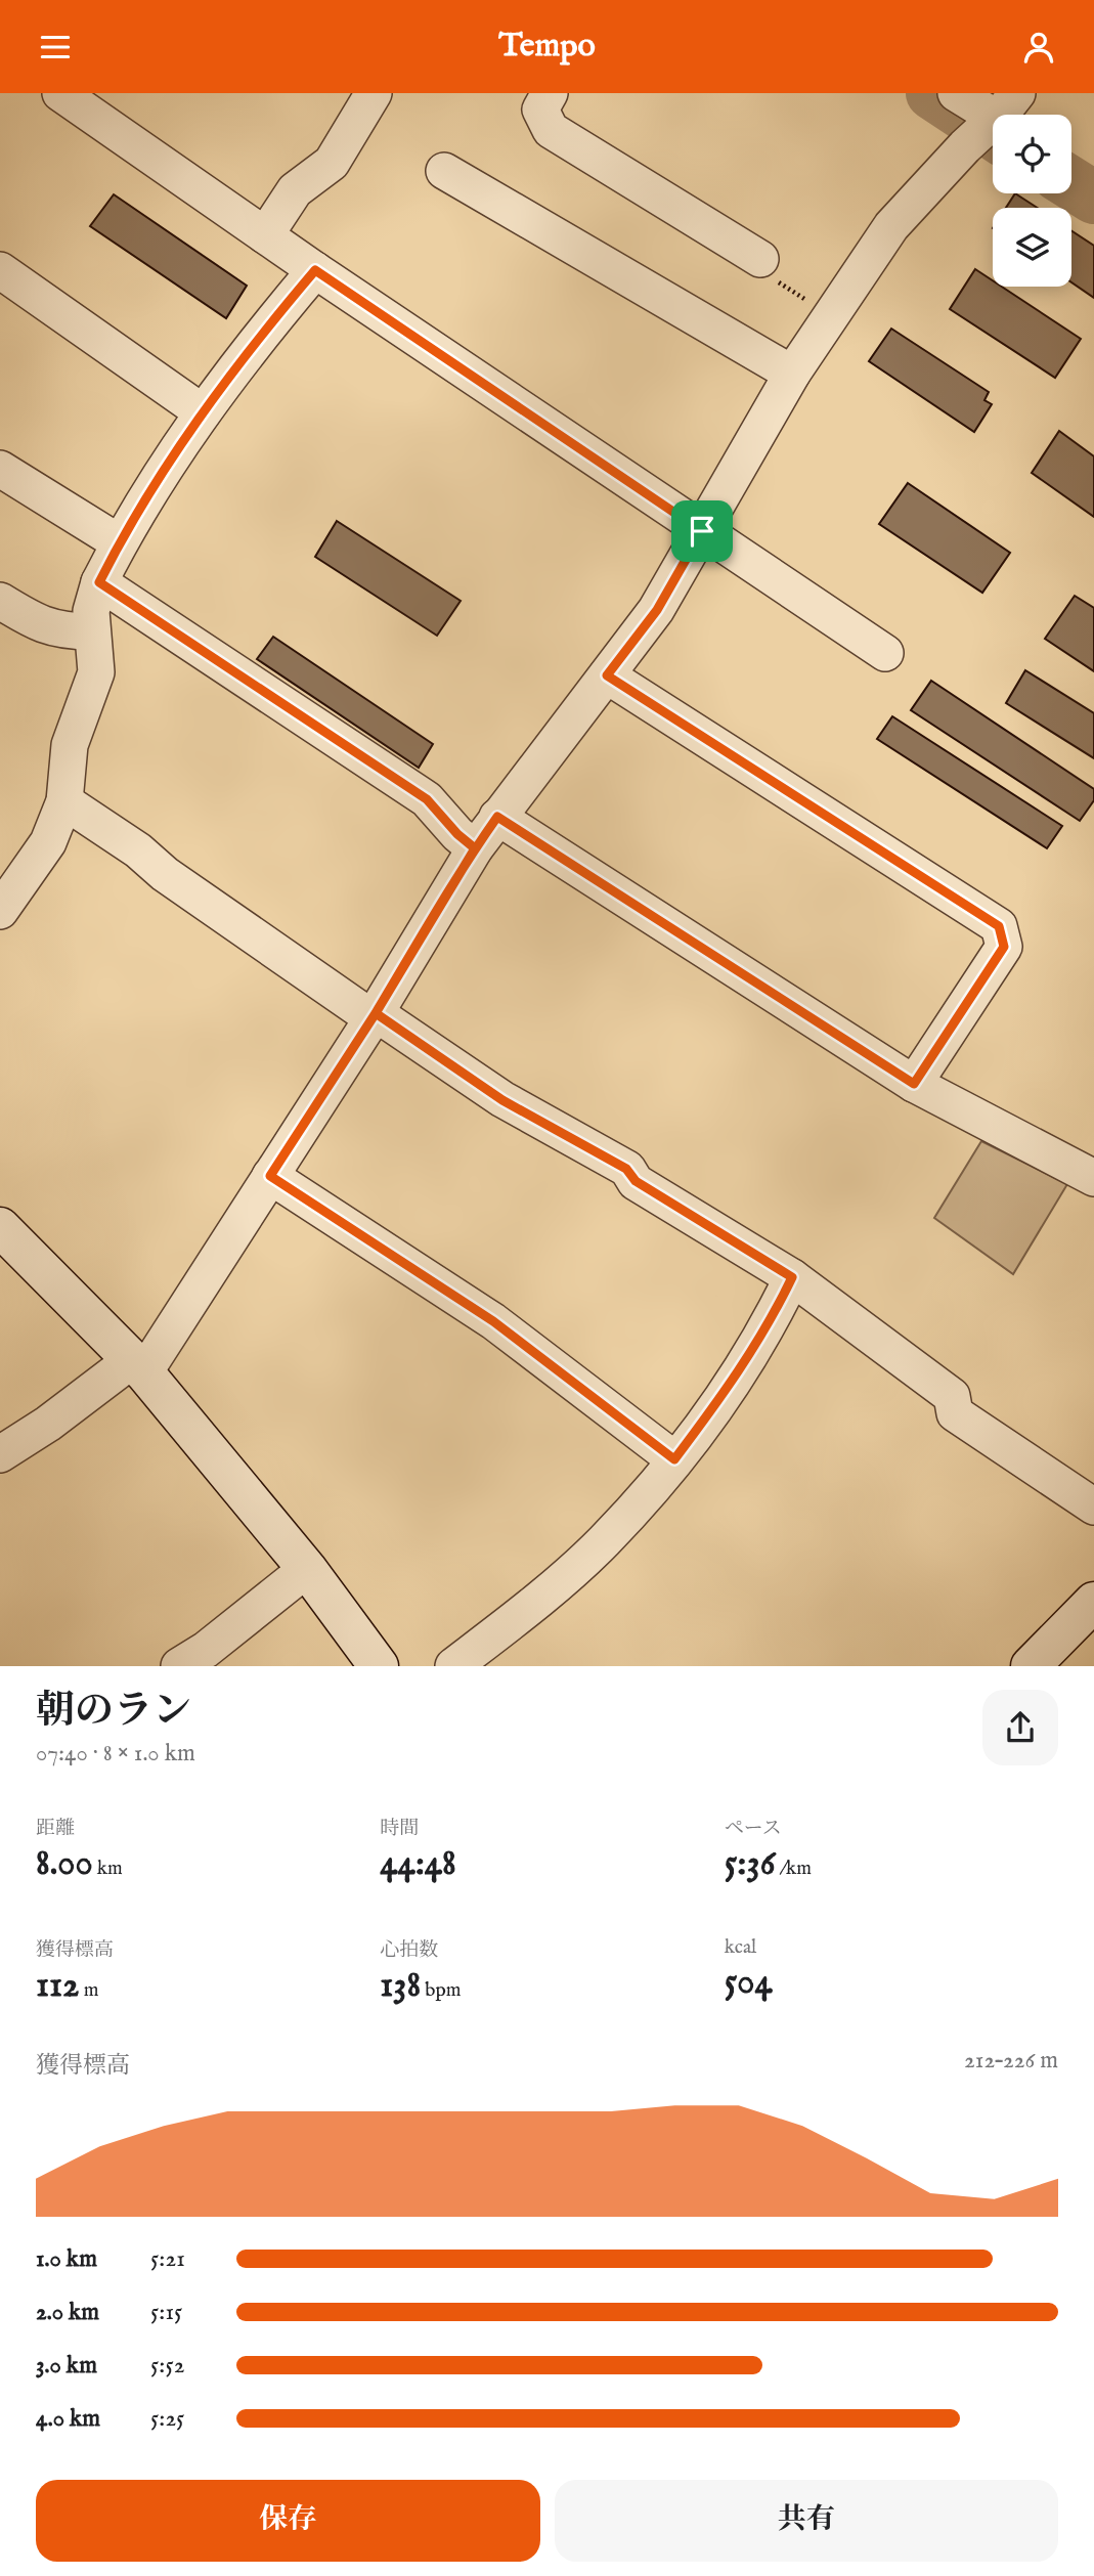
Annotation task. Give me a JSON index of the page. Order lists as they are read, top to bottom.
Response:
{
  "page": {
    "header": "Tempo",
    "heading": ["朝のラン", "07:40 · 8 × 1.0 km"],
    "stats": [
      ["距離", "8.00 km"],
      ["時間", "44:48"],
      ["ペース", "5:36 /km"],
      ["獲得標高", "112 m"],
      ["心拍数", "138 bpm"],
      ["kcal", "504"]
    ],
    "chart": ["獲得標高", "212–226 m"],
    "list": [
      {
        "name": "1.0 km",
        "note": "5:21"
      },
      {
        "name": "2.0 km",
        "note": "5:15"
      },
      {
        "name": "3.0 km",
        "note": "5:52"
      },
      {
        "name": "4.0 km",
        "note": "5:25"
      }
    ],
    "buttons": ["保存", "共有"]
  }
}
